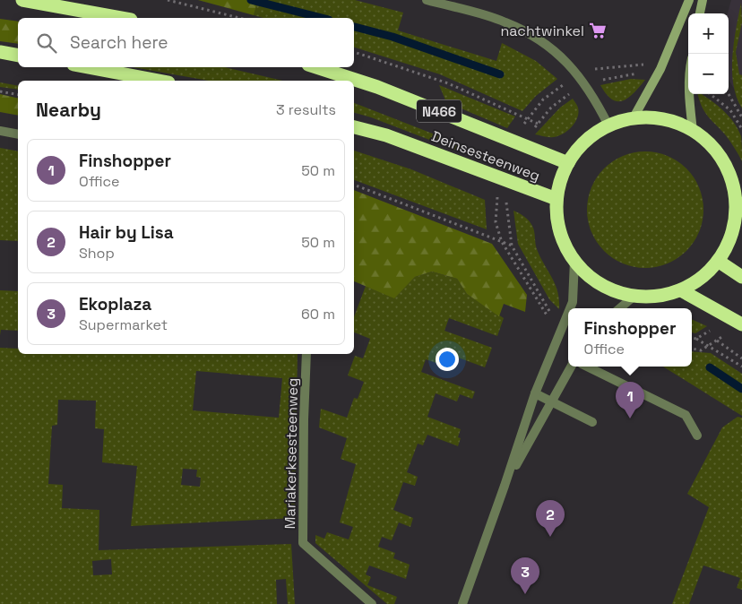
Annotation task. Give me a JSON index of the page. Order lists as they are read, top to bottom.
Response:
{
  "streets": {
    "highway": ["N466", "Deinsesteenweg"],
    "street": ["Mariakerksesteenweg"]
  },
  "places": {
    "supermarket": ["nachtwinkel"]
  },
  "page": {
    "map_buttons": ["+", "−"],
    "search": "Search here",
    "heading": ["Nearby", "3 results"],
    "list": [
      {
        "mark": "1",
        "name": "Finshopper",
        "note": "Office",
        "value": "50 m"
      },
      {
        "mark": "2",
        "name": "Hair by Lisa",
        "note": "Shop",
        "value": "50 m"
      },
      {
        "mark": "3",
        "name": "Ekoplaza",
        "note": "Supermarket",
        "value": "60 m"
      }
    ],
    "popup": ["Finshopper", "Office"],
    "pins": ["1", "2", "3"]
  }
}
